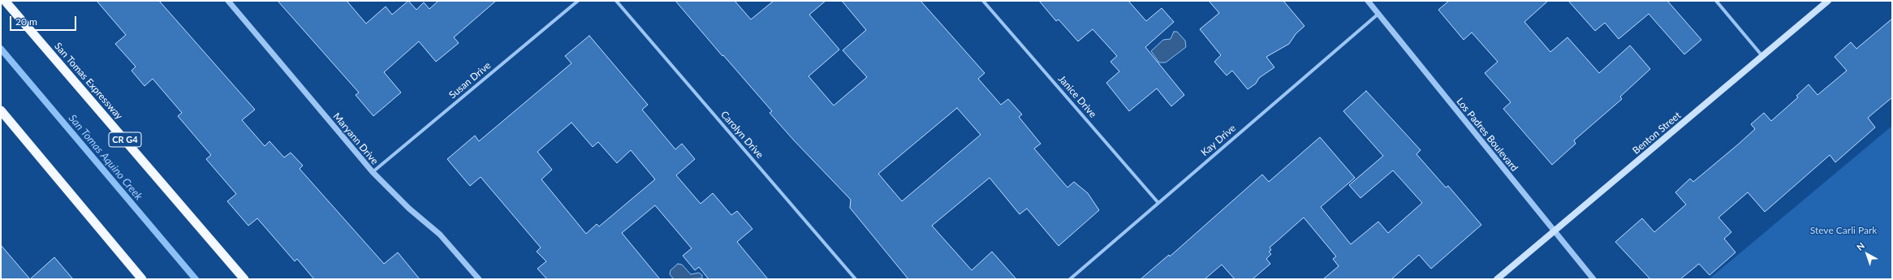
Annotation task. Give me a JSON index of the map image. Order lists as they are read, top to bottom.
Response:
{
  "streets": {
    "highway": ["San Tomas Expressway", "CR G4"],
    "main road": ["Benton Street"],
    "street": [
      "Susan Drive",
      "Janice Drive",
      "Carolyn Drive",
      "Los Padres Boulevard",
      "Maryann Drive",
      "Kay Drive"
    ]
  },
  "crossings": [
    ["Susan Drive", "Maryann Drive"],
    ["Janice Drive", "Kay Drive"],
    ["Benton Street", "Los Padres Boulevard"],
    ["Los Padres Boulevard", "Kay Drive"]
  ],
  "water": ["San Tomas Aquino Creek"],
  "parks": ["Steve Carli Park"],
  "scale_bar": "20 m",
  "north": "top left"
}
